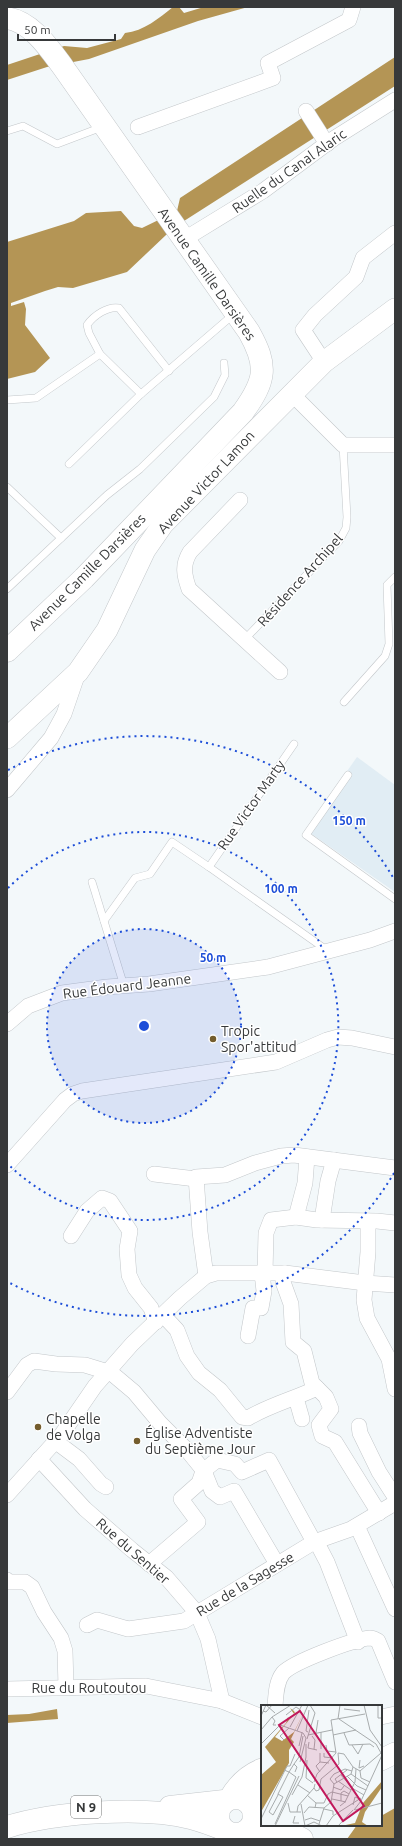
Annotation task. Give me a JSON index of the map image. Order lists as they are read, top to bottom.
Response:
{
  "streets": {
    "main road": ["Avenue Camille Darsières", "N 9"],
    "street": [
      "Ruelle du Canal Alaric",
      "Avenue Victor Lamon",
      "Rue Édouard Jeanne",
      "Rue du Sentier",
      "Rue de la Sagesse",
      "Rue du Routoutou"
    ],
    "lane": ["Résidence Archipel", "Rue Victor Marty"]
  },
  "crossings": [
    ["Ruelle du Canal Alaric", "Avenue Camille Darsières"],
    ["Rue du Sentier", "Rue de la Sagesse"],
    ["Rue du Sentier", "Rue du Routoutou"]
  ],
  "places": ["Tropic Spor'attitud", "Chapelle de Volga", "Église Adventiste du Septième Jour"],
  "scale_bar": "50 m",
  "rings": ["150 m", "100 m", "50 m"]
}
